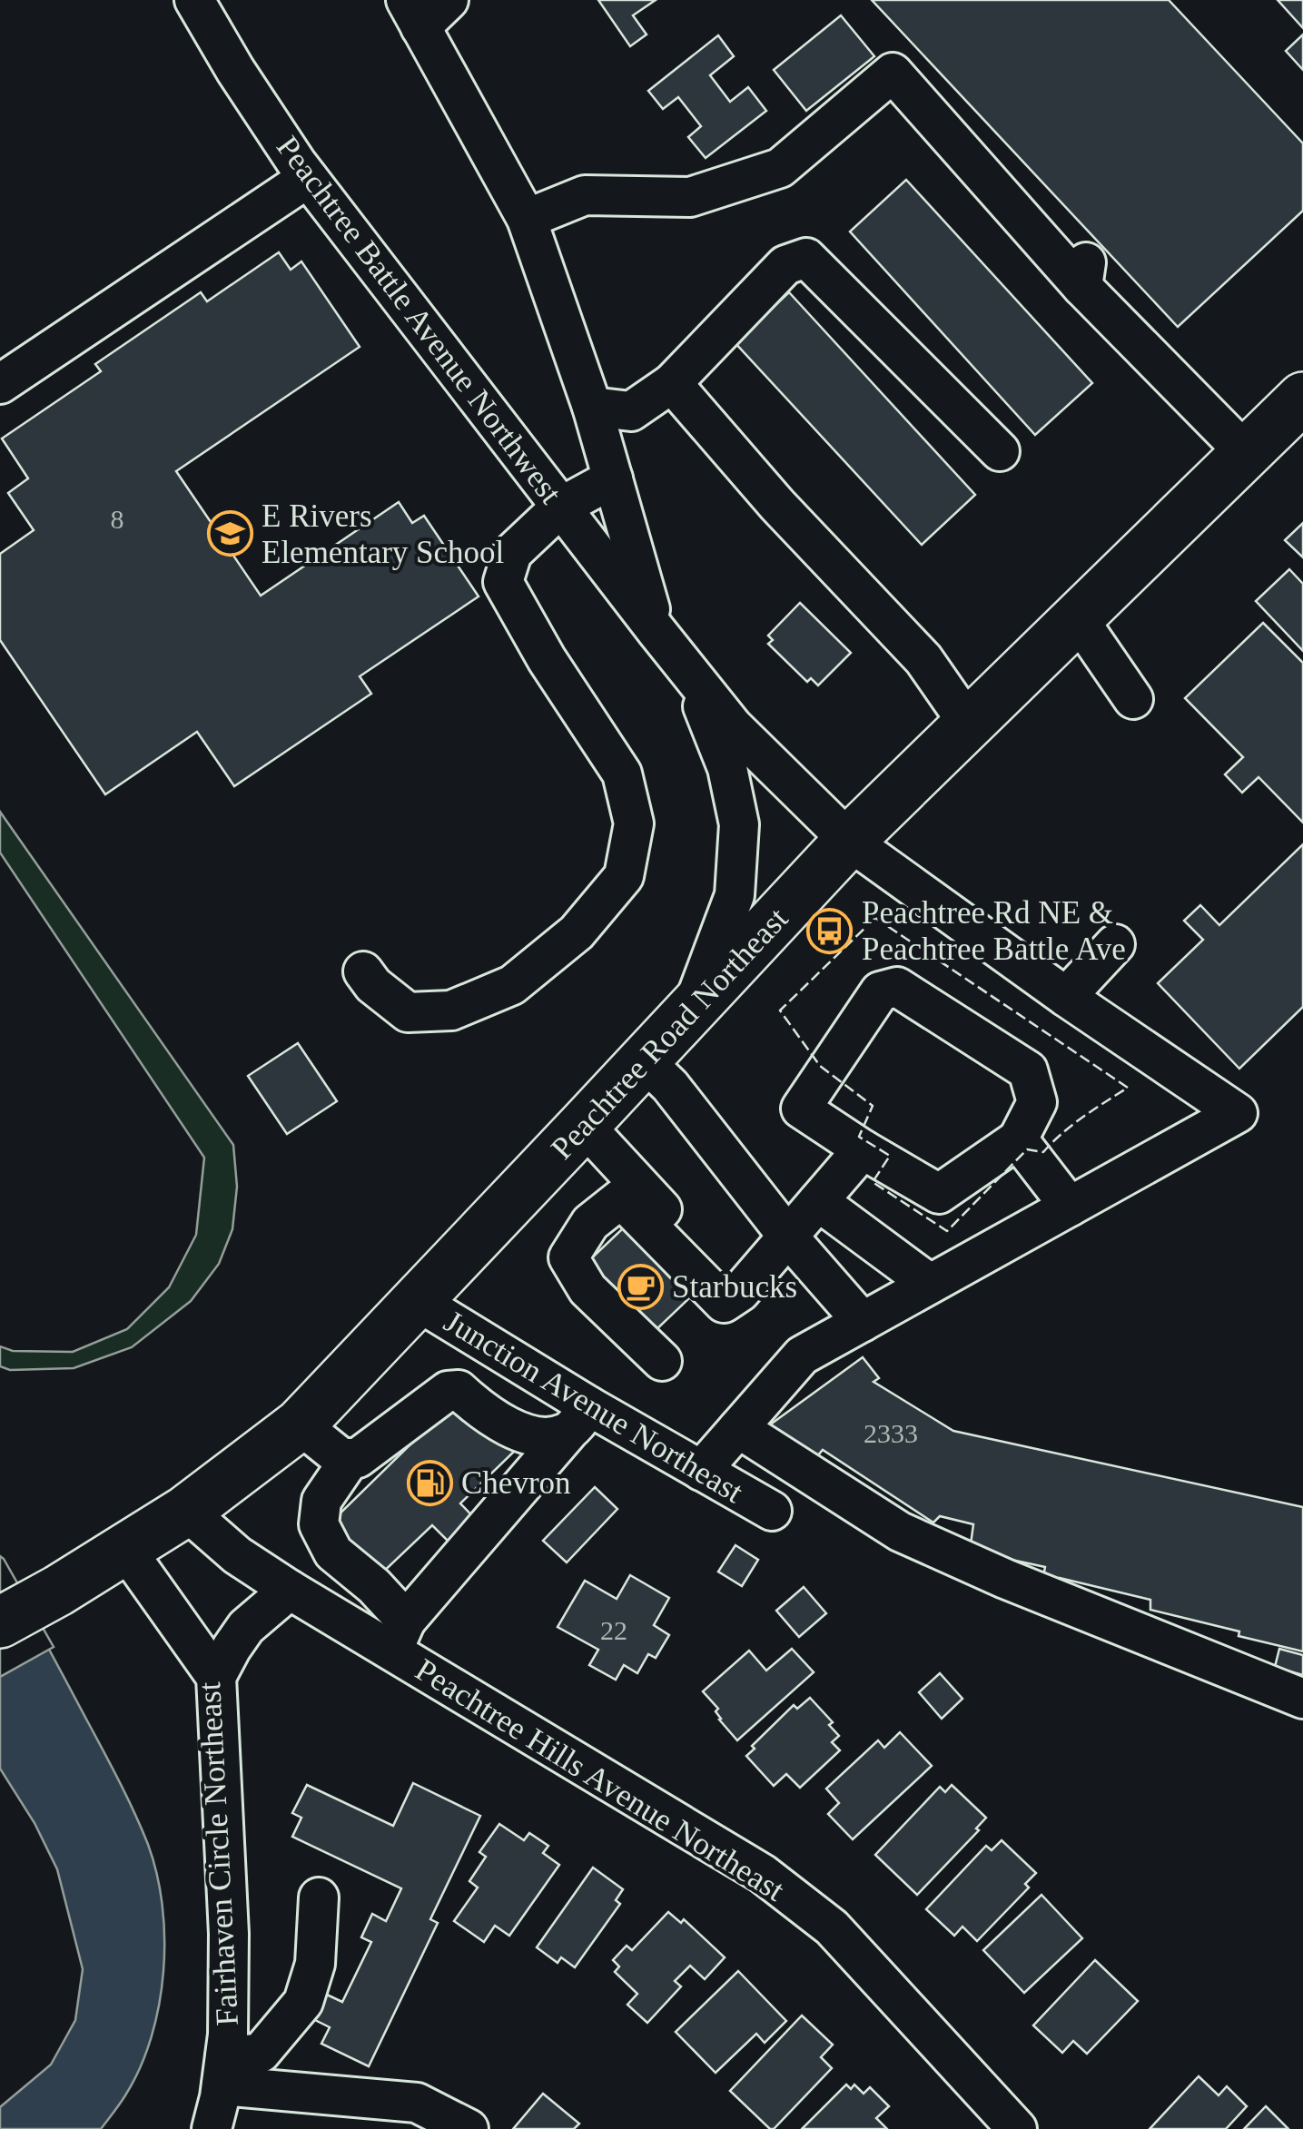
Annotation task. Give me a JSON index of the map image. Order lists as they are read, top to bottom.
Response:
{
  "streets": {
    "highway": ["Peachtree Road Northeast"],
    "street": [
      "Peachtree Battle Avenue Northwest",
      "Junction Avenue Northeast",
      "Peachtree Hills Avenue Northeast",
      "Fairhaven Circle Northeast"
    ]
  },
  "crossings": [
    ["Peachtree Battle Avenue Northwest", "Peachtree Road Northeast"],
    ["Peachtree Road Northeast", "Junction Avenue Northeast"],
    ["Peachtree Road Northeast", "Peachtree Hills Avenue Northeast"],
    ["Peachtree Road Northeast", "Fairhaven Circle Northeast"]
  ],
  "places": {
    "school or university": ["E Rivers Elementary School"],
    "bus stop": ["Peachtree Rd NE & Peachtree Battle Ave"],
    "cafe": ["Starbucks"],
    "fuel station": ["Chevron"]
  },
  "house_numbers": ["8", "2333", "22"]
}
